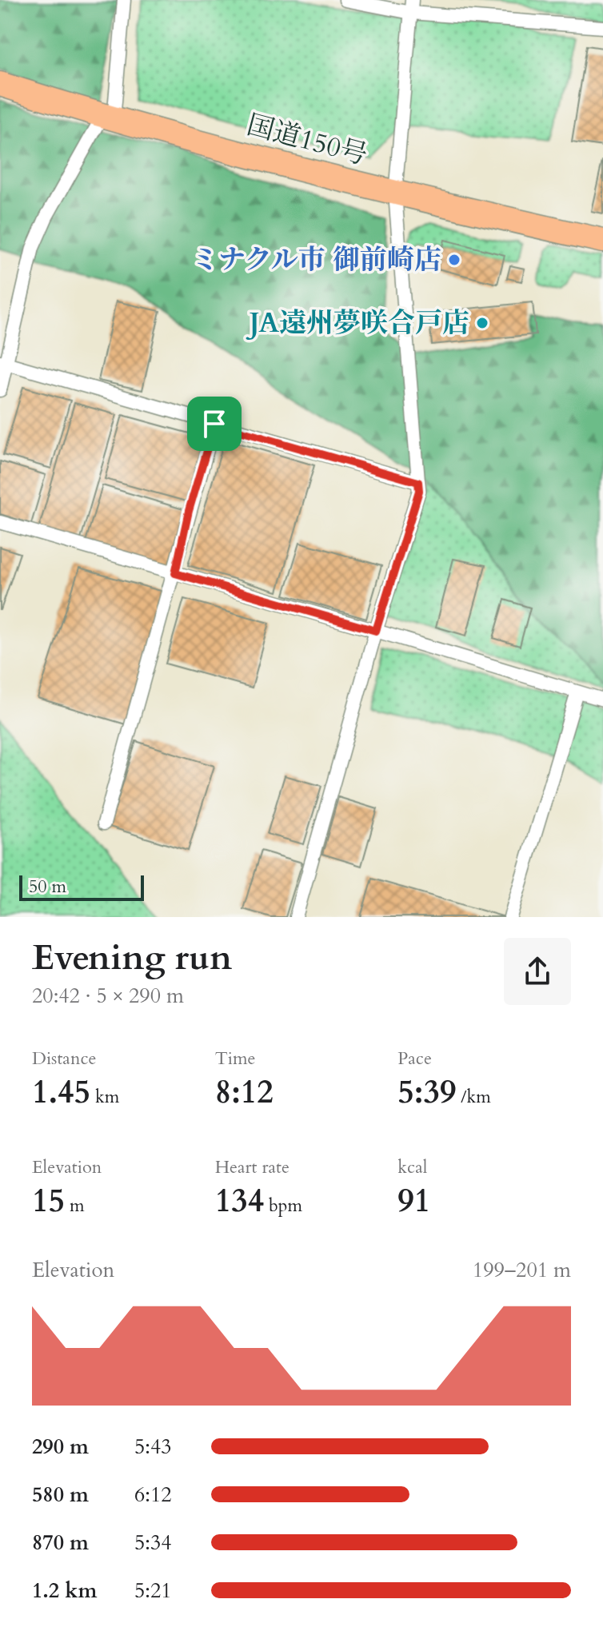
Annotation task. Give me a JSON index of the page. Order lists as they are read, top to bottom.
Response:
{
  "streets": {
    "highway": ["国道150号"]
  },
  "places": ["ミナクル市 御前崎店", "JA遠州夢咲合戸店"],
  "scale_bar": "50 m",
  "page": {
    "scale": "50 m",
    "heading": ["Evening run", "20:42 · 5 × 290 m"],
    "stats": [
      ["Distance", "1.45 km"],
      ["Time", "8:12"],
      ["Pace", "5:39 /km"],
      ["Elevation", "15 m"],
      ["Heart rate", "134 bpm"],
      ["kcal", "91"]
    ],
    "chart": ["Elevation", "199–201 m"],
    "list": [
      {
        "name": "290 m",
        "note": "5:43"
      },
      {
        "name": "580 m",
        "note": "6:12"
      },
      {
        "name": "870 m",
        "note": "5:34"
      },
      {
        "name": "1.2 km",
        "note": "5:21"
      }
    ]
  }
}
